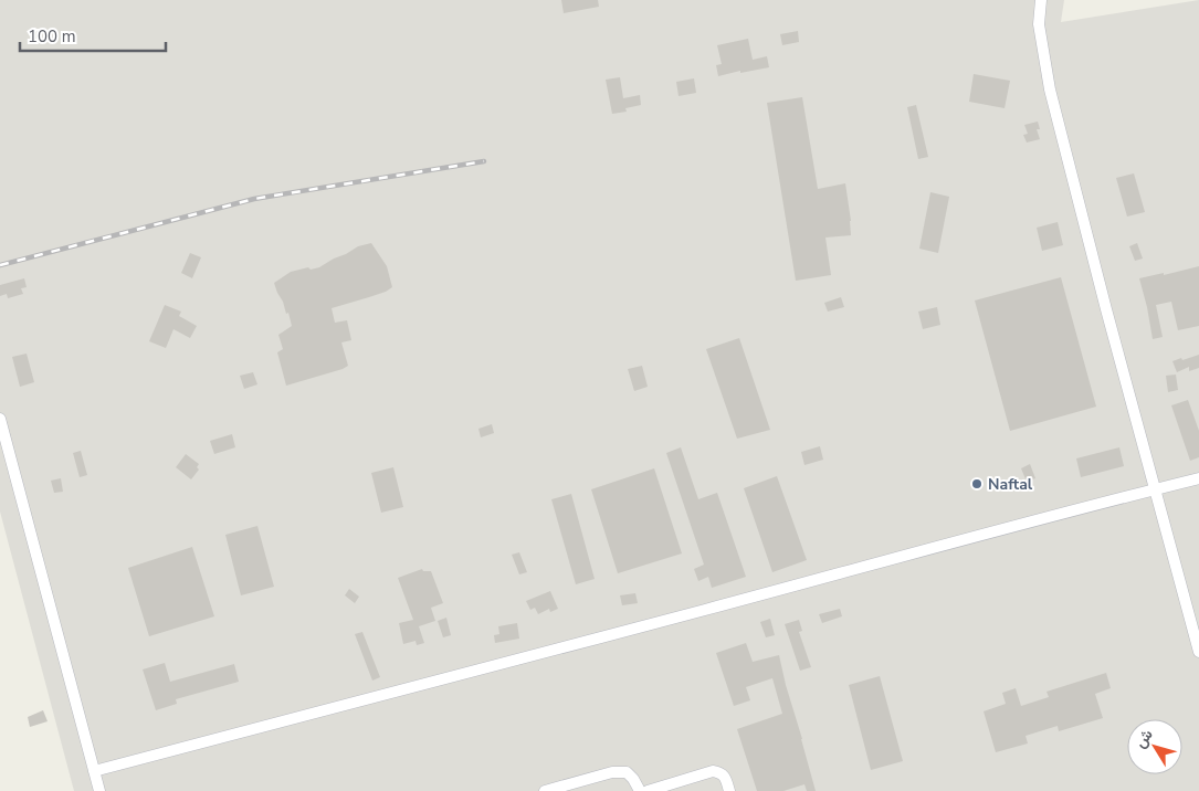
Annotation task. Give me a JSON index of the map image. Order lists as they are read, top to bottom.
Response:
{
  "places": ["Naftal"],
  "scale_bar": "100 m",
  "north": "top left"
}
